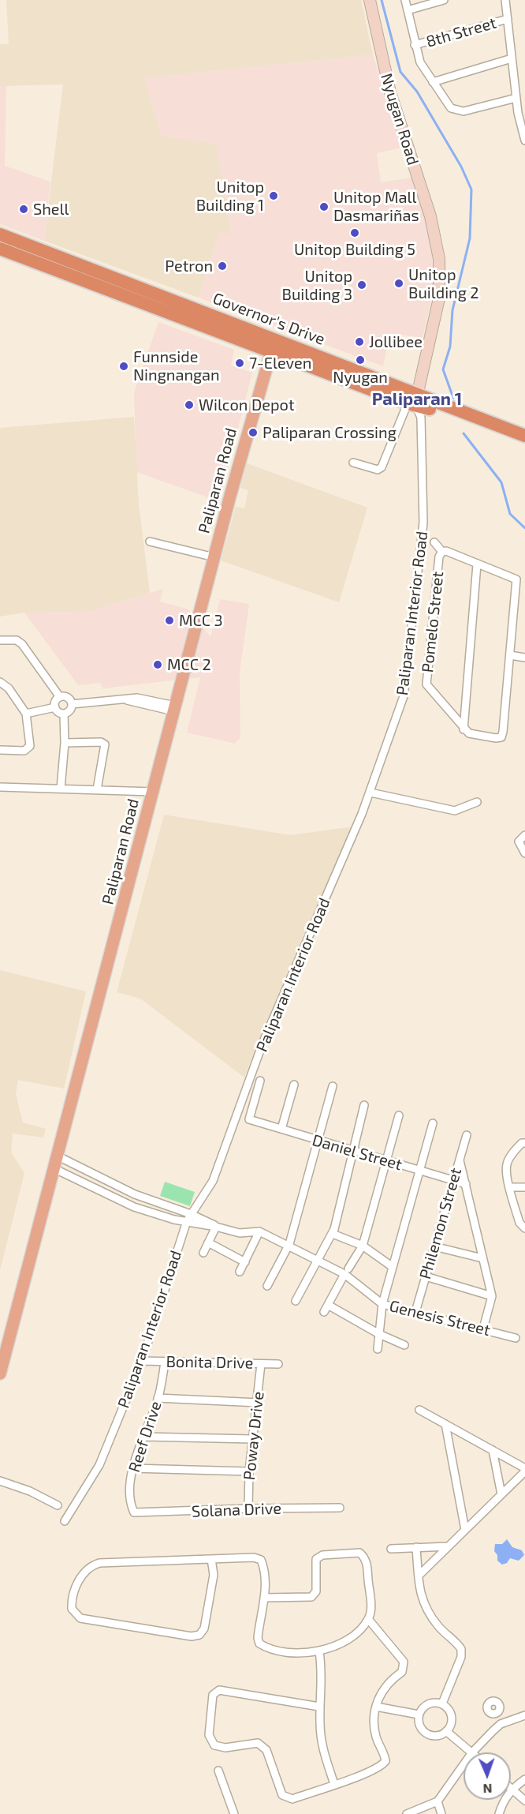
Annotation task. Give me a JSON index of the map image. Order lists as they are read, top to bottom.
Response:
{
  "streets": {
    "highway": ["Governor's Drive"],
    "main road": ["Nyugan Road", "Paliparan Road"],
    "street": [
      "8th Street",
      "Paliparan Interior Road",
      "Pomelo Street",
      "Daniel Street",
      "Philemon Street",
      "Genesis Street",
      "Bonita Drive",
      "Poway Drive",
      "Reef Drive",
      "Solana Drive"
    ]
  },
  "crossings": [
    ["Nyugan Road", "Governor's Drive"],
    ["Nyugan Road", "Paliparan Interior Road"],
    ["Governor's Drive", "Paliparan Road"],
    ["Governor's Drive", "Paliparan Interior Road"],
    ["Paliparan Road", "Genesis Street"],
    ["Paliparan Interior Road", "Genesis Street"],
    ["Paliparan Interior Road", "Bonita Drive"],
    ["Daniel Street", "Philemon Street"],
    ["Philemon Street", "Genesis Street"],
    ["Bonita Drive", "Poway Drive"],
    ["Bonita Drive", "Reef Drive"],
    ["Poway Drive", "Solana Drive"],
    ["Reef Drive", "Solana Drive"]
  ],
  "districts": ["Paliparan 1"],
  "places": [
    "Unitop Building 1",
    "Unitop Mall Dasmariñas",
    "Shell",
    "Unitop Building 5",
    "Petron",
    "Unitop Building 2",
    "Unitop Building 3",
    "Jollibee",
    "Nyugan",
    "7-Eleven",
    "Funnside Ningnangan",
    "Wilcon Depot",
    "Paliparan Crossing",
    "MCC 3",
    "MCC 2"
  ],
  "north": "bottom"
}
